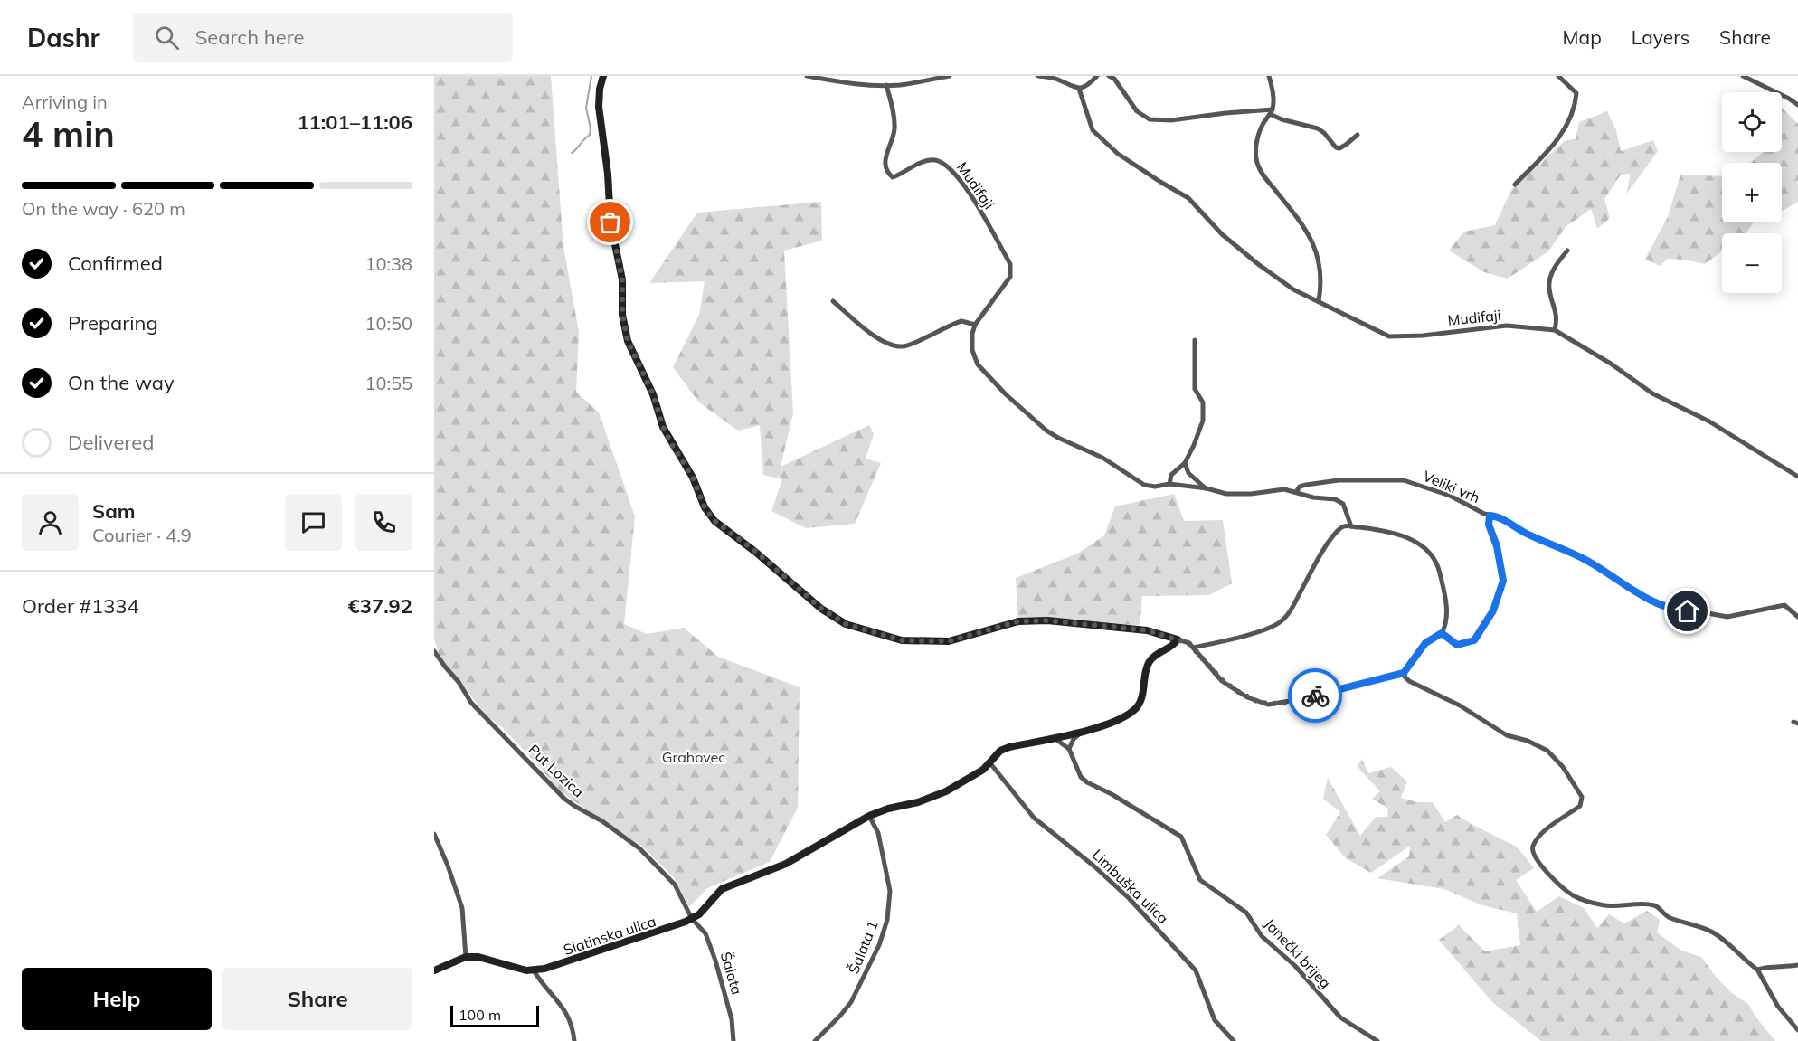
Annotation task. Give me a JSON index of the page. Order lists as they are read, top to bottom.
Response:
{
  "streets": {
    "street": [
      "Mudifaji",
      "Veliki vrh",
      "Put Lozica",
      "Limbuška ulica",
      "Slatinska ulica",
      "Šalata 1",
      "Janečki brijeg",
      "Šalata"
    ]
  },
  "crossings": [
    ["Put Lozica", "Slatinska ulica"],
    ["Put Lozica", "Šalata"],
    ["Slatinska ulica", "Šalata"]
  ],
  "parks": ["Grahovec"],
  "scale_bar": "100 m",
  "page": {
    "header": "Dashr",
    "search": "Search here",
    "nav": ["Map", "Layers", "Share"],
    "heading": ["4 min", "Arriving in", "11:01–11:06"],
    "panel": [
      "Sam",
      "Courier · 4.9",
      "Order #1334",
      "€37.92"
    ],
    "map_buttons": ["+", "−"],
    "bar": "On the way · 620 m",
    "list": [
      ["Confirmed", "10:38"],
      ["Preparing", "10:50"],
      ["On the way", "10:55"],
      "Delivered"
    ],
    "buttons": ["Help", "Share"],
    "scale": "100 m"
  }
}
